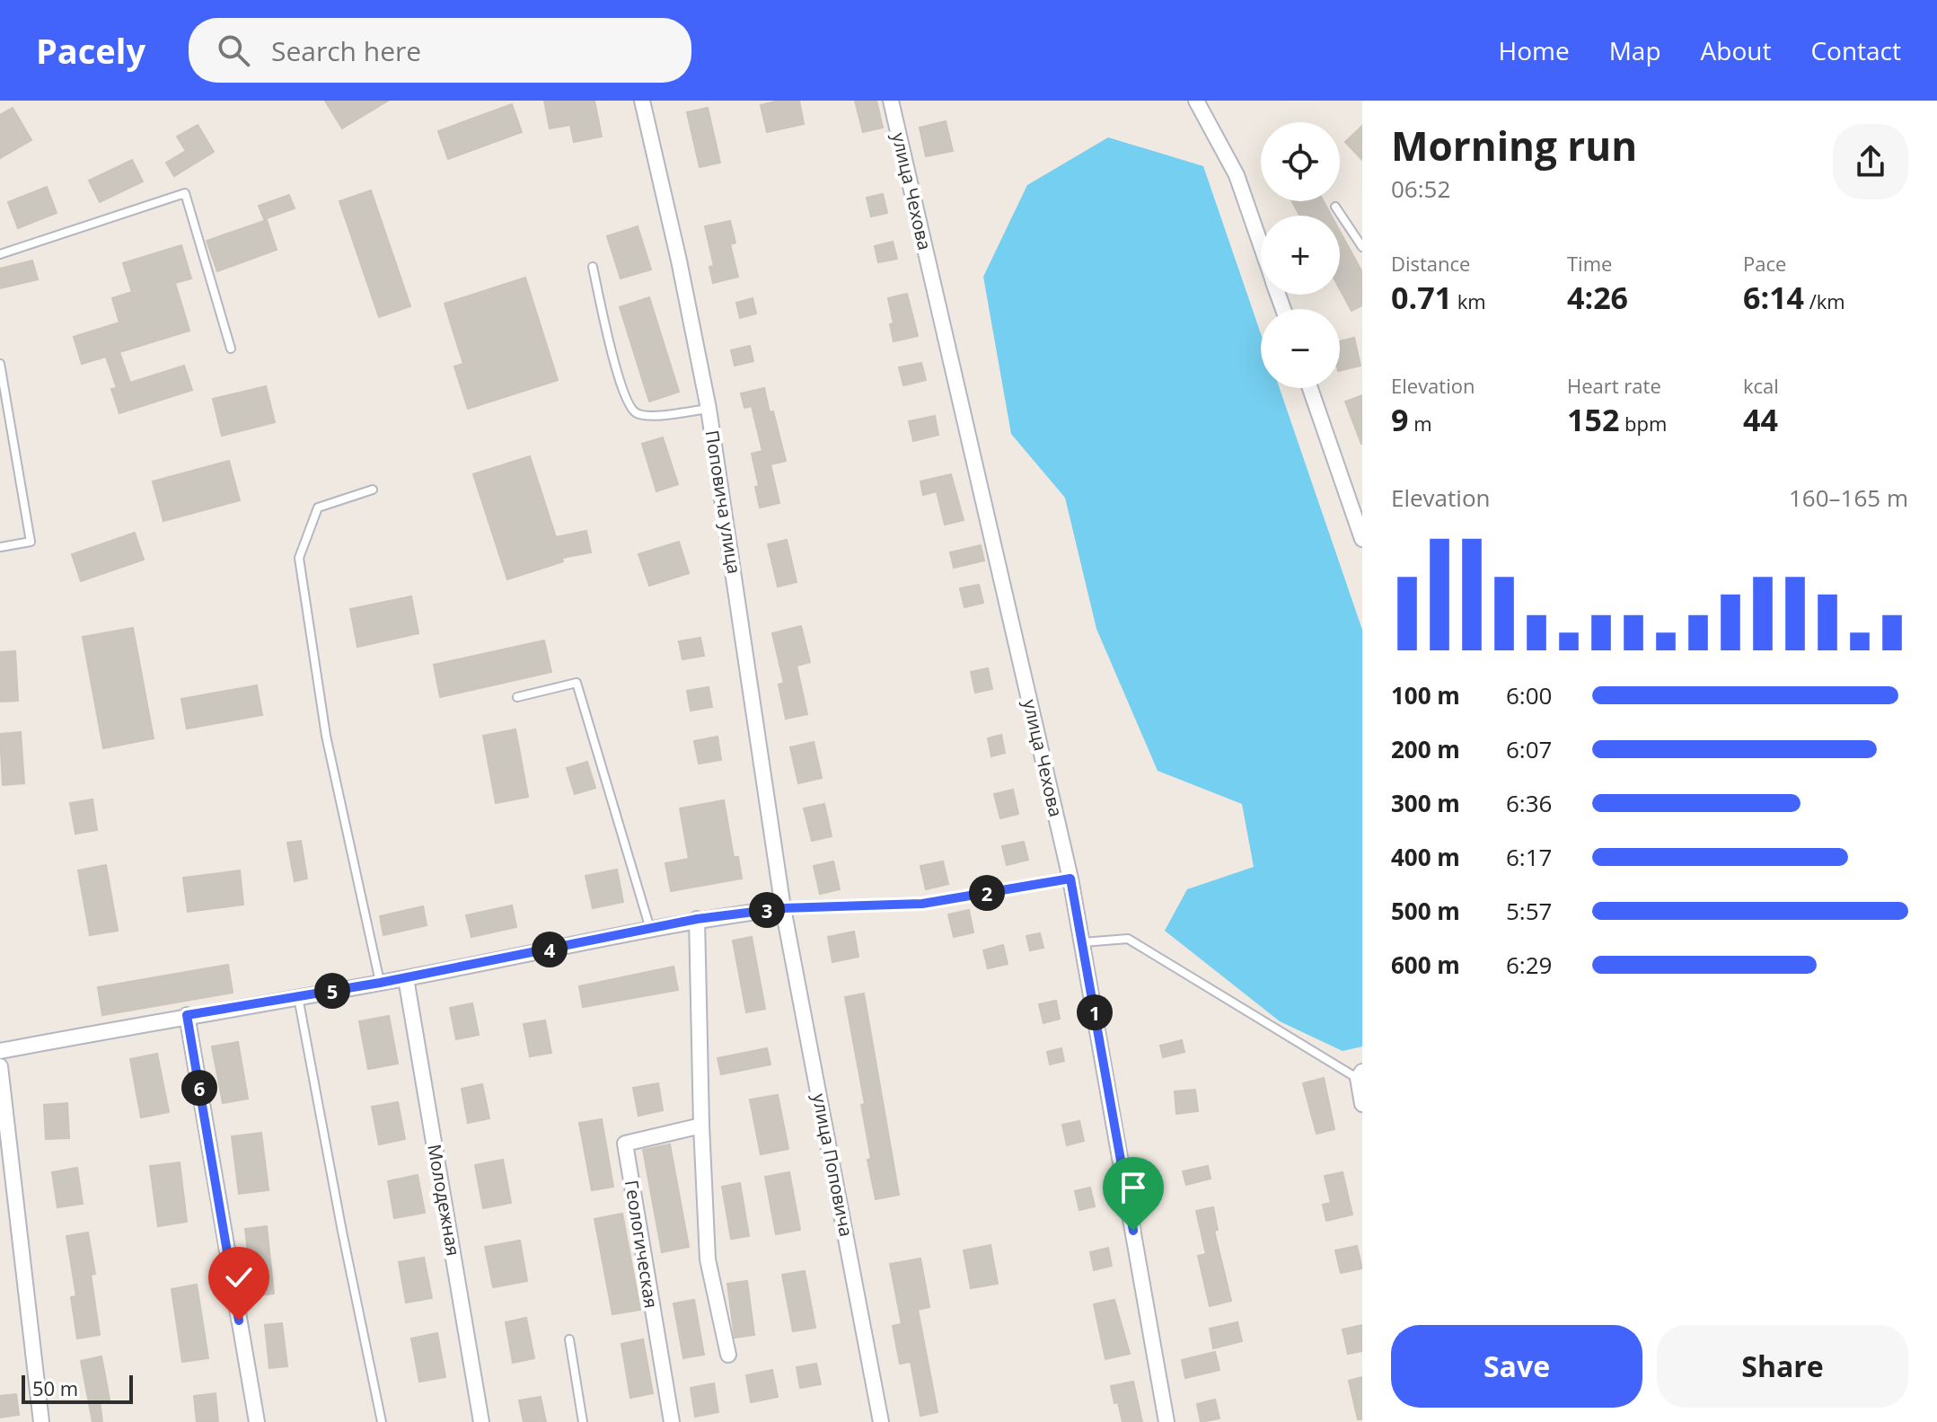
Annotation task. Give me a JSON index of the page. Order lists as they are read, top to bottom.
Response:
{
  "streets": {
    "street": [
      "улица Чехова",
      "Поповича улица",
      "улица Поповича",
      "Молодежная",
      "Геологическая"
    ]
  },
  "crossings": [
    ["Поповича улица", "улица Поповича"]
  ],
  "scale_bar": "50 m",
  "page": {
    "header": "Pacely",
    "search": "Search here",
    "nav": [
      "Home",
      "Map",
      "About",
      "Contact"
    ],
    "heading": ["Morning run", "06:52"],
    "map_buttons": ["+", "−"],
    "stats": [
      ["Distance", "0.71 km"],
      ["Time", "4:26"],
      ["Pace", "6:14 /km"],
      ["Elevation", "9 m"],
      ["Heart rate", "152 bpm"],
      ["kcal", "44"]
    ],
    "chart": ["Elevation", "160–165 m"],
    "list": [
      {
        "name": "100 m",
        "note": "6:00"
      },
      {
        "name": "200 m",
        "note": "6:07"
      },
      {
        "name": "300 m",
        "note": "6:36"
      },
      {
        "name": "400 m",
        "note": "6:17"
      },
      {
        "name": "500 m",
        "note": "5:57"
      },
      {
        "name": "600 m",
        "note": "6:29"
      }
    ],
    "pins": [
      "2",
      "3",
      "4",
      "5",
      "1",
      "6"
    ],
    "buttons": ["Save", "Share"],
    "scale": "50 m"
  }
}
